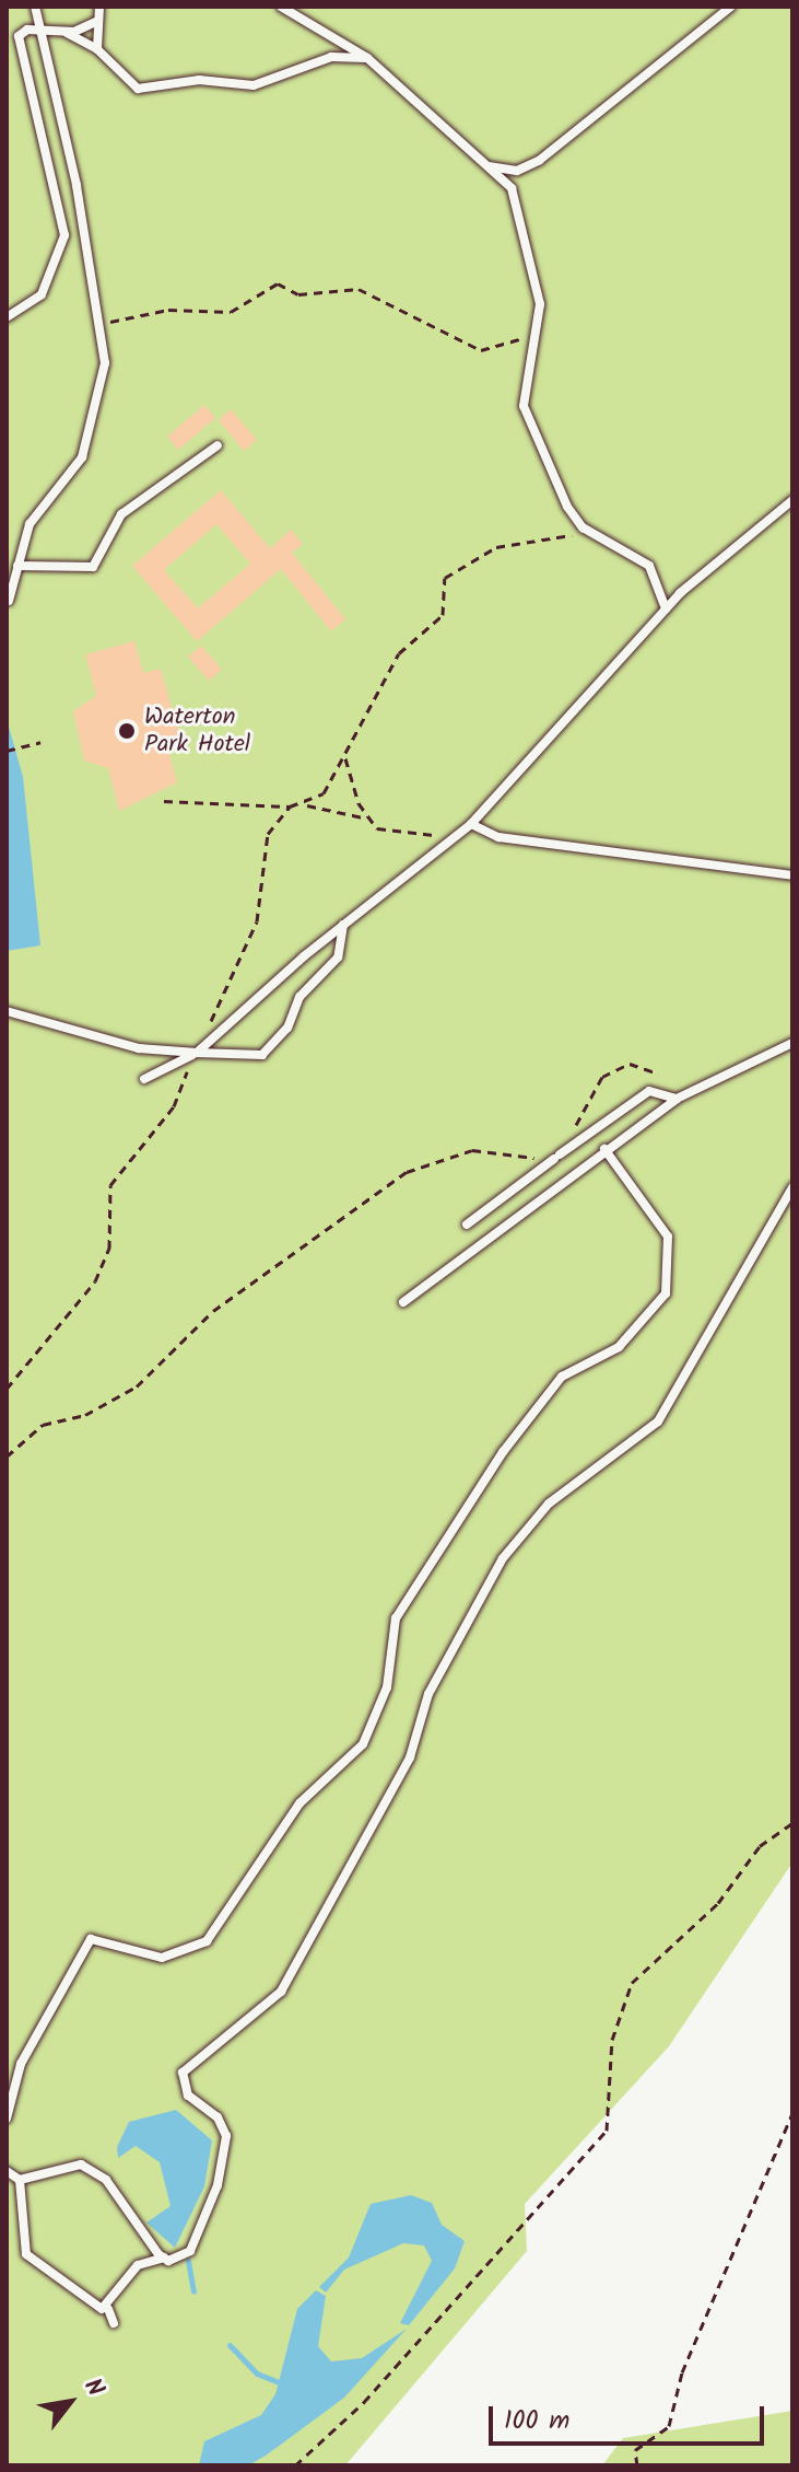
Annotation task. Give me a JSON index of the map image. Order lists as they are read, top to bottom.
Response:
{
  "places": ["Waterton Park Hotel"],
  "scale_bar": "100 m",
  "north": "top right"
}
